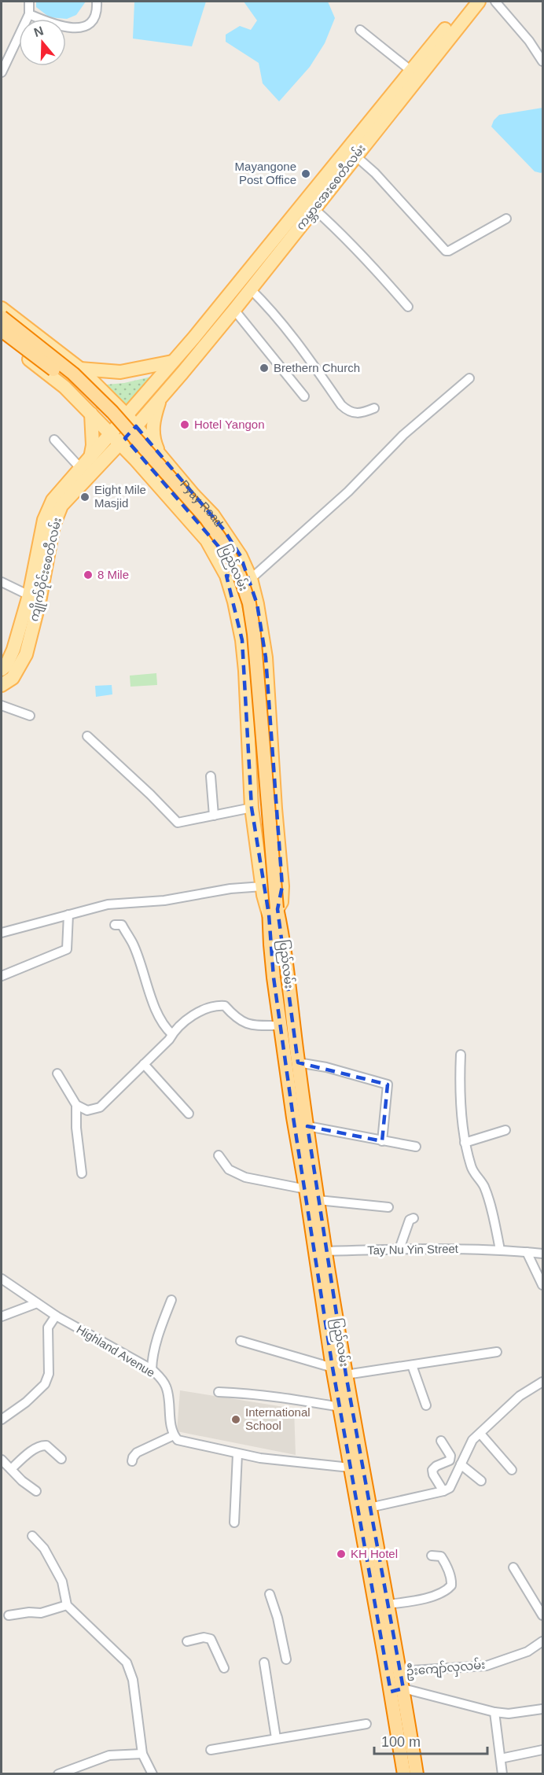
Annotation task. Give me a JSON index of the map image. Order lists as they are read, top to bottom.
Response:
{
  "streets": {
    "highway": ["ပြည်လမ်း"],
    "main road": ["ကမ္ဘာအေးစေတီလမ်း", "Pyay Road", "ကျိုက်ဝိုင်းစေတီလမ်း"],
    "street": ["Tay Nu Yin Street", "Highland Avenue", "ဦးကျော်လှလမ်း"]
  },
  "crossings": [
    ["ကမ္ဘာအေးစေတီလမ်း", "ပြည်လမ်း"],
    ["ကမ္ဘာအေးစေတီလမ်း", "ကျိုက်ဝိုင်းစေတီလမ်း"],
    ["Pyay Road", "ပြည်လမ်း"],
    ["ပြည်လမ်း", "Tay Nu Yin Street"],
    ["ပြည်လမ်း", "ဦးကျော်လှလမ်း"]
  ],
  "places": [
    "Mayangone Post Office",
    "Brethern Church",
    "Hotel Yangon",
    "Eight Mile Masjid",
    "8 Mile",
    "International School",
    "KH Hotel"
  ],
  "scale_bar": "100 m",
  "north": "top"
}
